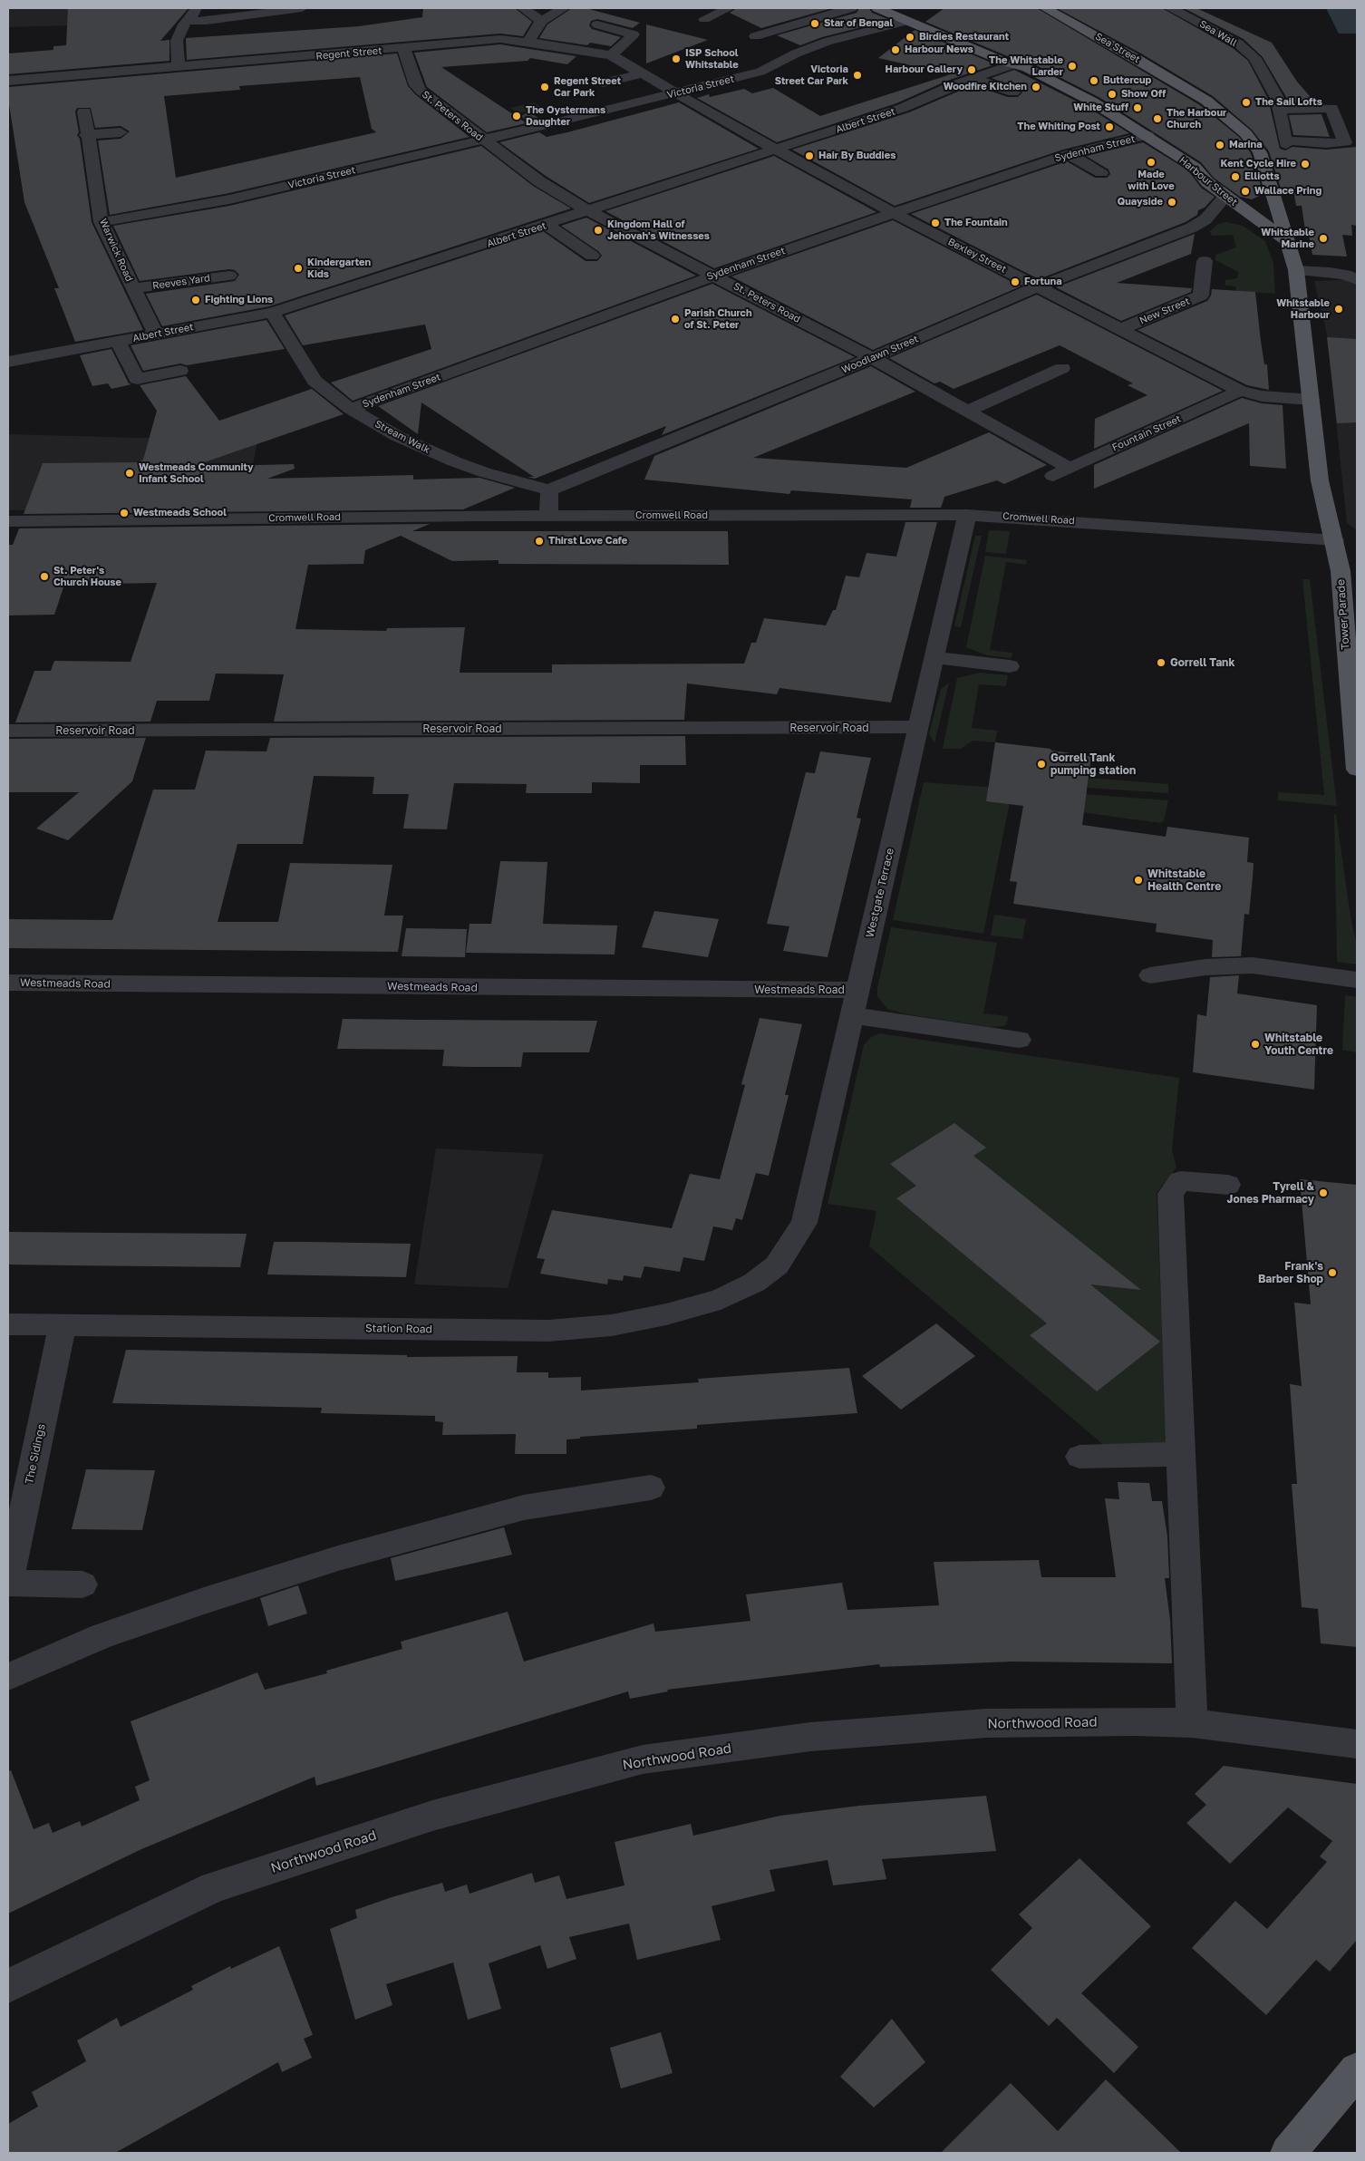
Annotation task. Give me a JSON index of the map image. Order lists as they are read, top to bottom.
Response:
{
  "streets": {
    "main road": ["Sea Street", "Harbour Street", "Tower Parade"],
    "street": [
      "Sea Wall",
      "Regent Street",
      "Victoria Street",
      "St. Peters Road",
      "Albert Street",
      "Sydenham Street",
      "Warwick Road",
      "Bexley Street",
      "Reeves Yard",
      "New Street",
      "Woodlawn Street",
      "Fountain Street",
      "Stream Walk",
      "Cromwell Road",
      "Reservoir Road",
      "Westgate Terrace",
      "Westmeads Road",
      "Station Road",
      "The Sidings",
      "Northwood Road"
    ]
  },
  "crossings": [
    ["Sea Street", "Harbour Street"],
    ["Regent Street", "Victoria Street"],
    ["Regent Street", "St. Peters Road"],
    ["Regent Street", "Bexley Street"],
    ["Victoria Street", "St. Peters Road"],
    ["Victoria Street", "Harbour Street"],
    ["Victoria Street", "Warwick Road"],
    ["Victoria Street", "Bexley Street"],
    ["St. Peters Road", "Albert Street"],
    ["St. Peters Road", "Sydenham Street"],
    ["St. Peters Road", "Woodlawn Street"],
    ["St. Peters Road", "Fountain Street"],
    ["Albert Street", "Harbour Street"],
    ["Albert Street", "Warwick Road"],
    ["Albert Street", "Bexley Street"],
    ["Albert Street", "Stream Walk"],
    ["Sydenham Street", "Harbour Street"],
    ["Sydenham Street", "Bexley Street"],
    ["Sydenham Street", "Stream Walk"],
    ["Harbour Street", "Woodlawn Street"],
    ["Warwick Road", "Reeves Yard"],
    ["Bexley Street", "New Street"],
    ["Bexley Street", "Woodlawn Street"],
    ["Bexley Street", "Fountain Street"],
    ["Woodlawn Street", "Stream Walk"],
    ["Cromwell Road", "Tower Parade"],
    ["Cromwell Road", "Westgate Terrace"],
    ["Reservoir Road", "Westgate Terrace"],
    ["Westgate Terrace", "Westmeads Road"],
    ["Westgate Terrace", "Station Road"],
    ["Station Road", "The Sidings"]
  ],
  "places": [
    "Star of Bengal",
    "Birdies Restaurant",
    "Harbour News",
    "ISP School Whitstable",
    "The Whitstable Larder",
    "Harbour Gallery",
    "Victoria Street Car Park",
    "Buttercup",
    "Regent Street Car Park",
    "Woodfire Kitchen",
    "Show Off",
    "The Sail Lofts",
    "White Stuff",
    "The Oystermans Daughter",
    "The Harbour Church",
    "The Whiting Post",
    "Marina",
    "Hair By Buddies",
    "Made with Love",
    "Kent Cycle Hire",
    "Elliotts",
    "Wallace Pring",
    "Quayside",
    "The Fountain",
    "Kingdom Hall of Jehovah's Witnesses",
    "Whitstable Marine",
    "Kindergarten Kids",
    "Fortuna",
    "Fighting Lions",
    "Whitstable Harbour",
    "Parish Church of St. Peter",
    "Westmeads Community Infant School",
    "Westmeads School",
    "Thirst Love Cafe",
    "St. Peter's Church House",
    "Gorrell Tank",
    "Gorrell Tank pumping station",
    "Whitstable Health Centre",
    "Whitstable Youth Centre",
    "Tyrell & Jones Pharmacy",
    "Frank's Barber Shop"
  ]
}
